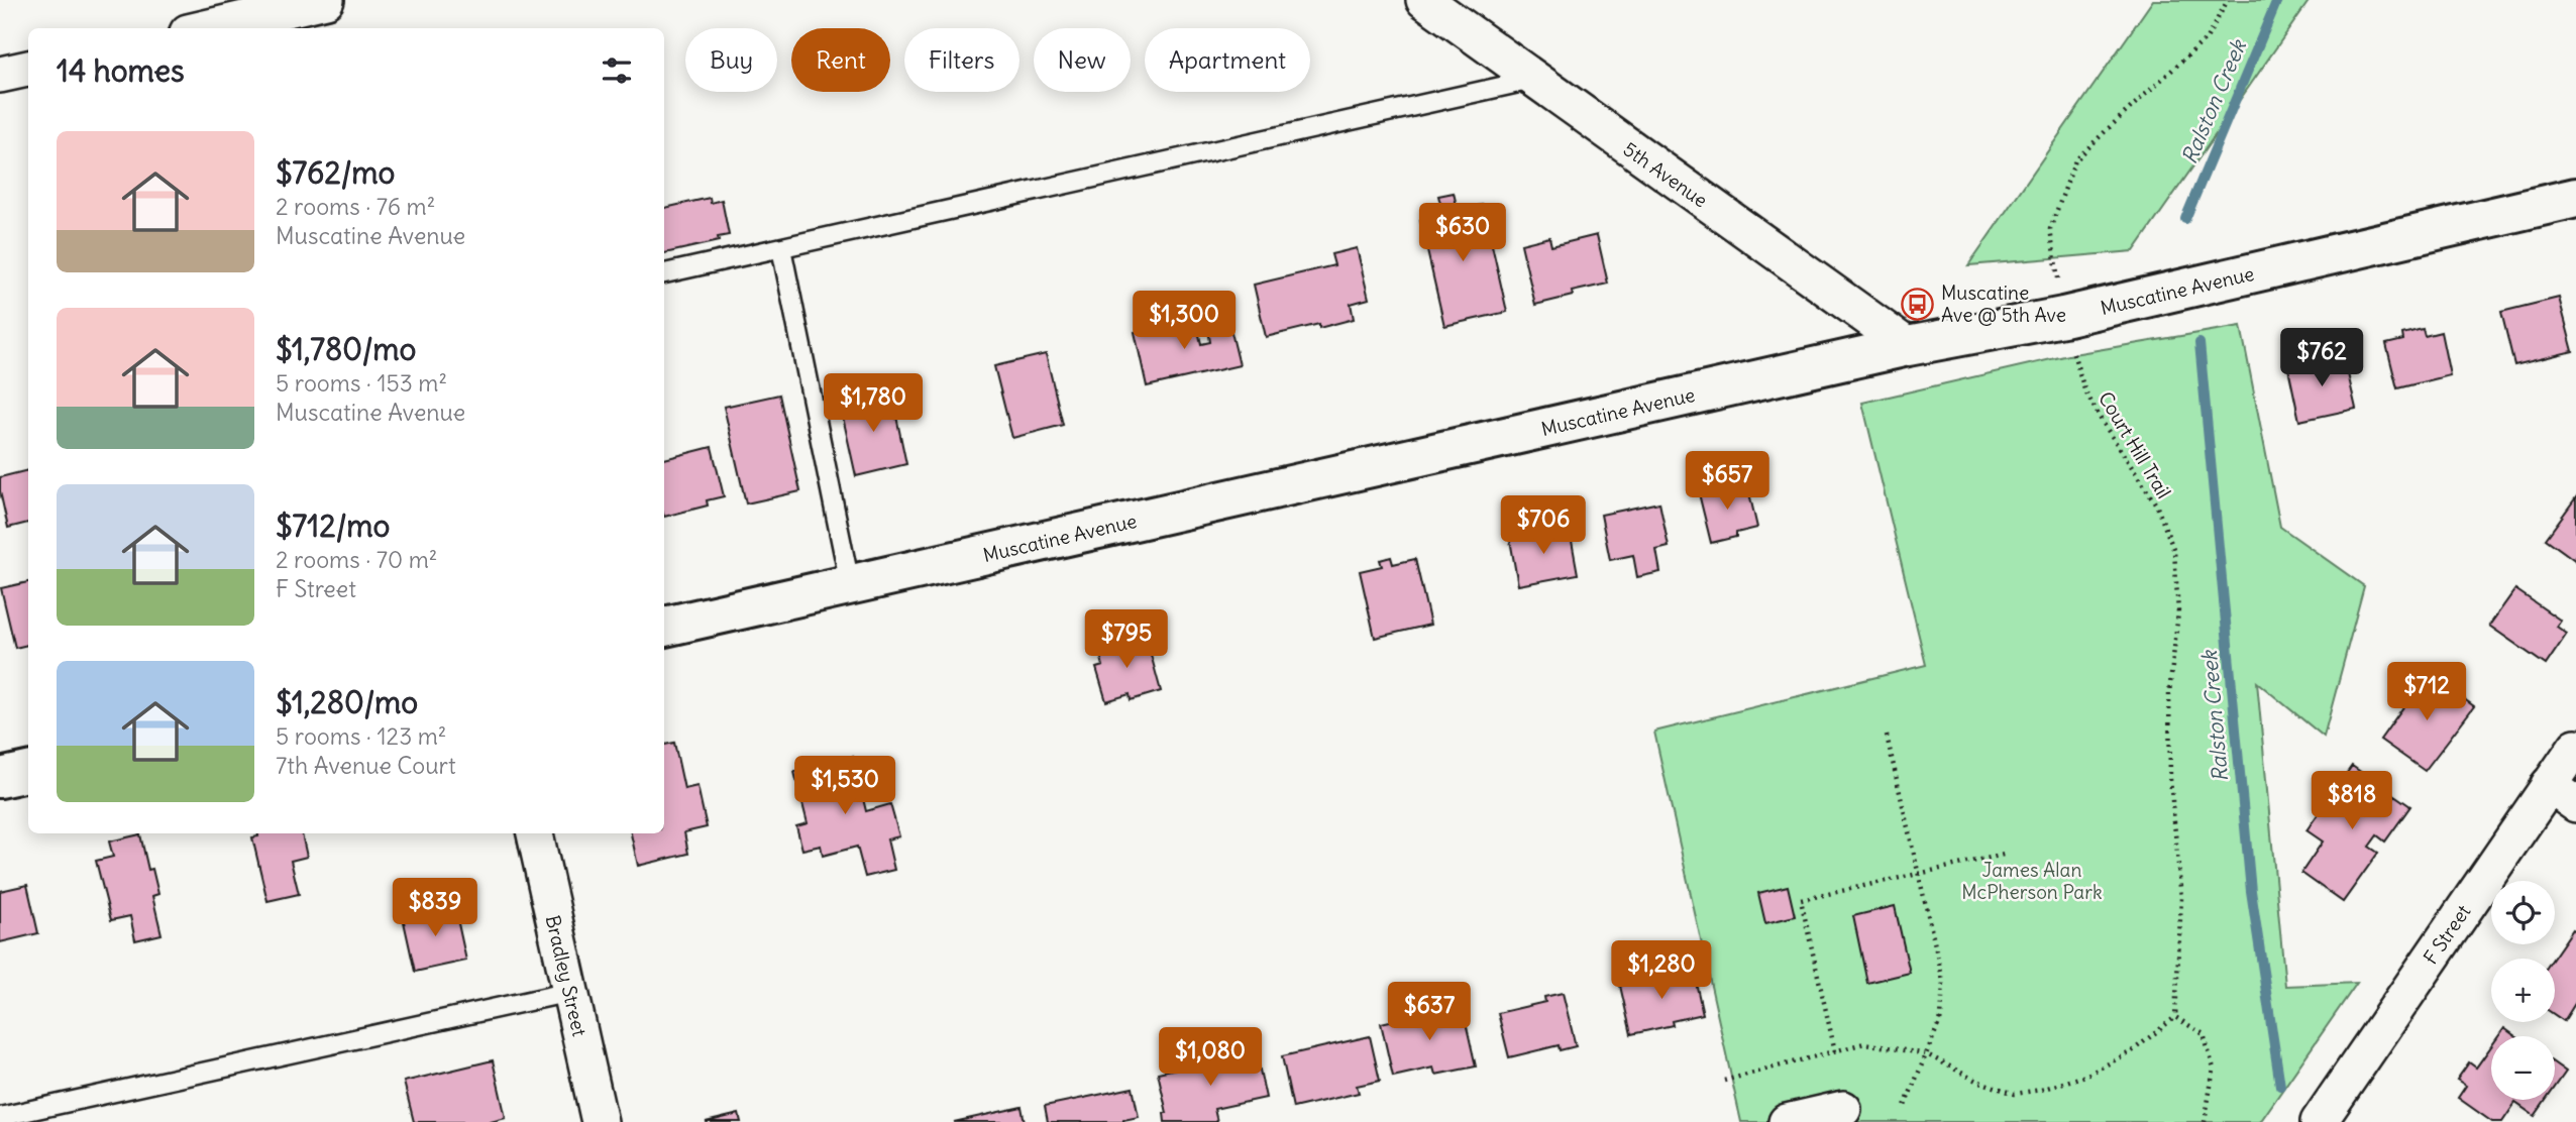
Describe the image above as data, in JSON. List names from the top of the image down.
{
  "streets": {
    "main road": ["Muscatine Avenue"],
    "street": ["5th Avenue", "F Street", "Bradley Street"],
    "path": ["Court Hill Trail"]
  },
  "crossings": [
    ["5th Avenue", "Muscatine Avenue"],
    ["Muscatine Avenue", "Court Hill Trail"]
  ],
  "water": ["Ralston Creek"],
  "parks": ["James Alan McPherson Park"],
  "places": {
    "bus stop": ["Muscatine Ave @ 5th Ave"]
  },
  "page": {
    "chip": [
      "Buy",
      "Rent",
      "Filters",
      "New",
      "Apartment"
    ],
    "heading": "14 homes",
    "list": [
      {
        "name": "$762/mo",
        "note": "2 rooms · 76 m² · Muscatine Avenue"
      },
      {
        "name": "$1,780/mo",
        "note": "5 rooms · 153 m² · Muscatine Avenue"
      },
      {
        "name": "$712/mo",
        "note": "2 rooms · 70 m² · F Street"
      },
      {
        "name": "$1,280/mo",
        "note": "5 rooms · 123 m² · 7th Avenue Court"
      }
    ],
    "price": [
      "$630",
      "$1,300",
      "$762",
      "$1,780",
      "$657",
      "$706",
      "$795",
      "$712",
      "$1,530",
      "$818",
      "$839",
      "$1,280",
      "$637",
      "$1,080"
    ],
    "map_buttons": ["+", "−"]
  }
}
